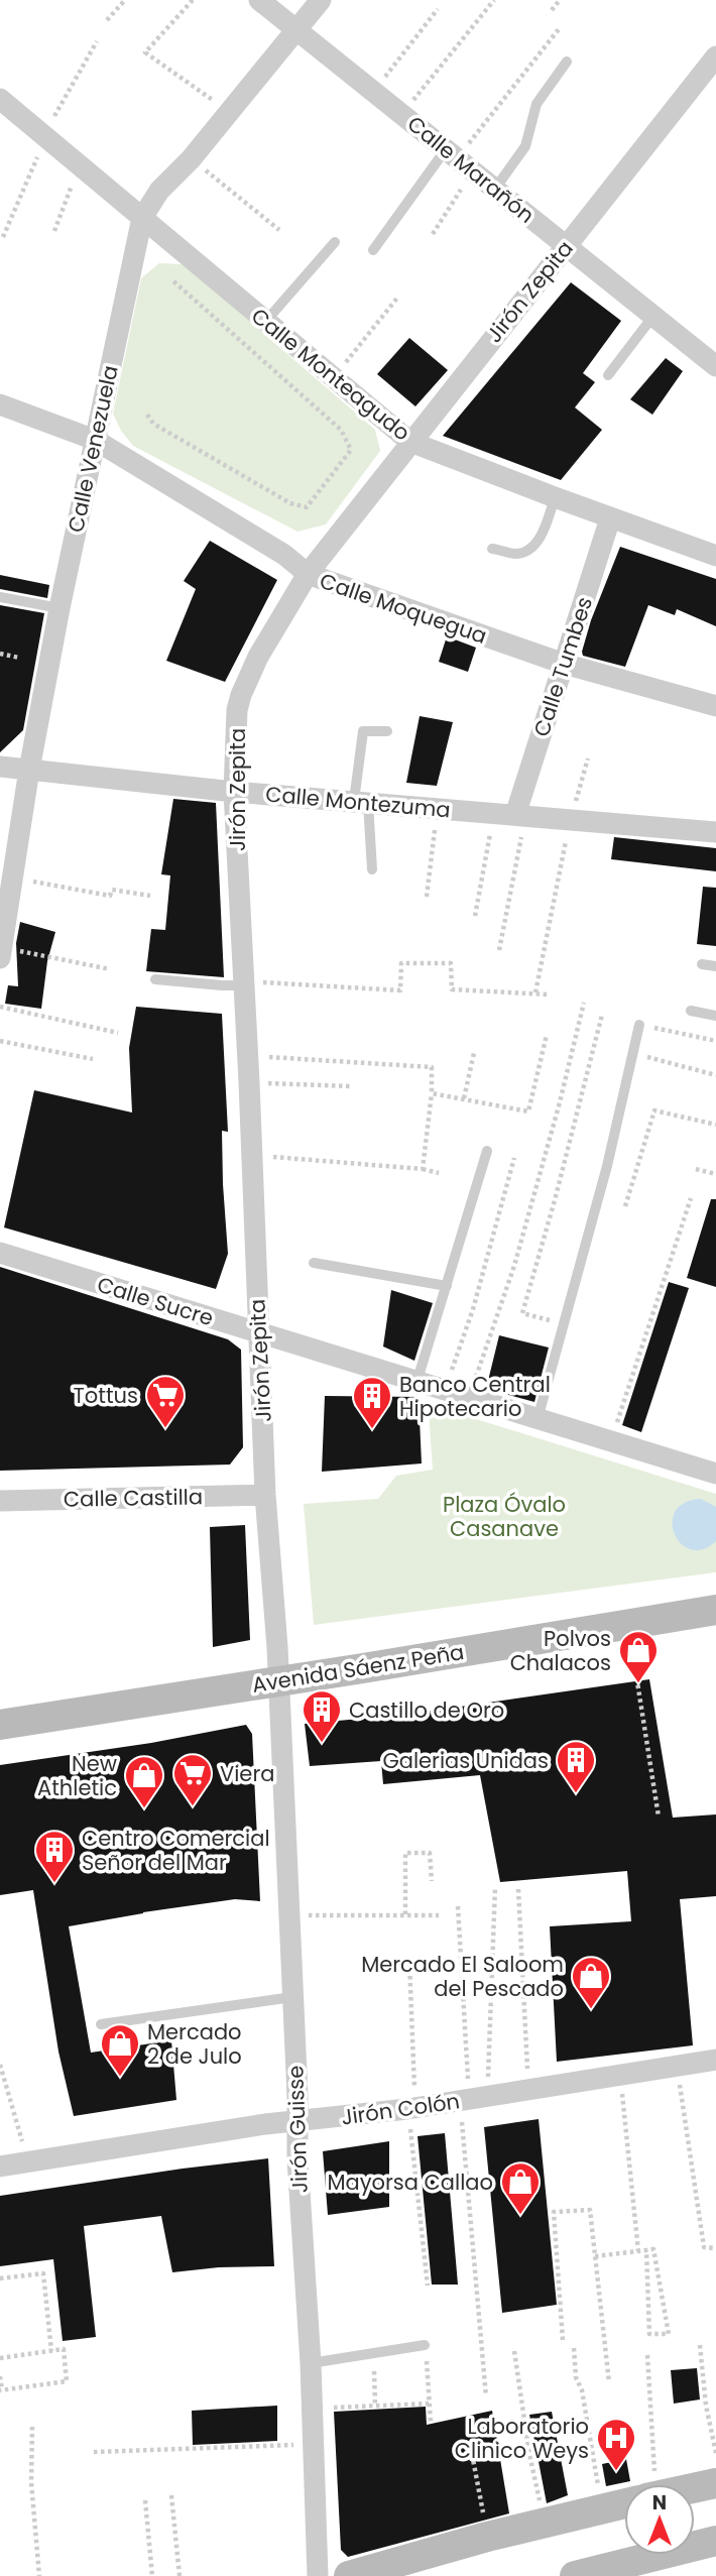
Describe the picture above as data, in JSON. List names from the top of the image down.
{
  "streets": {
    "street": [
      "Calle Marañón",
      "Jirón Zepita",
      "Calle Monteagudo",
      "Calle Venezuela",
      "Calle Moquegua",
      "Calle Tumbes",
      "Calle Montezuma",
      "Calle Sucre",
      "Calle Castilla",
      "Avenida Sáenz Peña",
      "Jirón Colón",
      "Jirón Guisse"
    ]
  },
  "crossings": [
    ["Calle Marañón", "Jirón Zepita"],
    ["Calle Marañón", "Calle Venezuela"],
    ["Jirón Zepita", "Calle Monteagudo"],
    ["Jirón Zepita", "Calle Moquegua"],
    ["Jirón Zepita", "Calle Montezuma"],
    ["Jirón Zepita", "Calle Sucre"],
    ["Jirón Zepita", "Calle Castilla"],
    ["Jirón Zepita", "Avenida Sáenz Peña"],
    ["Jirón Zepita", "Jirón Guisse"],
    ["Calle Monteagudo", "Calle Venezuela"],
    ["Calle Monteagudo", "Calle Tumbes"],
    ["Calle Venezuela", "Calle Moquegua"],
    ["Calle Venezuela", "Calle Montezuma"],
    ["Calle Moquegua", "Calle Tumbes"],
    ["Calle Tumbes", "Calle Montezuma"],
    ["Avenida Sáenz Peña", "Jirón Guisse"],
    ["Jirón Colón", "Jirón Guisse"]
  ],
  "parks": ["Plaza Óvalo Casanave"],
  "places": {
    "supermarket": ["Tottus", "Viera"],
    "building": [
      "Banco Central Hipotecario",
      "Castillo de Oro",
      "Galerias Unidas",
      "Centro Comercial Señor del Mar"
    ],
    "shop": [
      "Polvos Chalacos",
      "New Athletic",
      "Mercado El Saloom del Pescado",
      "Mercado 2 de Julo",
      "Mayorsa Callao"
    ],
    "hospital": ["Laboratorio Clinico Weys"]
  },
  "north": "top"
}
